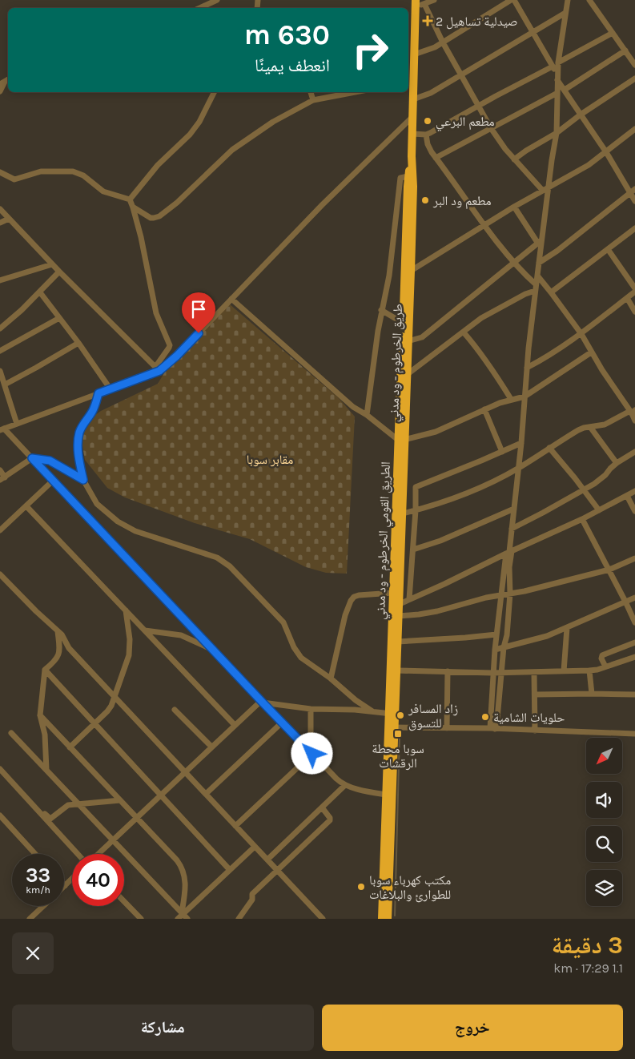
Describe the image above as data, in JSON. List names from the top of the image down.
{
  "streets": {
    "highway": ["طريق الخرطوم - ود مدني", "الطريق القومي الخرطوم - ود مدني"]
  },
  "crossings": [
    ["طريق الخرطوم - ود مدني", "الطريق القومي الخرطوم - ود مدني"]
  ],
  "parks": ["مقابر سوبا"],
  "places": {
    "health": ["صيدلية تساهيل 2"],
    "other": [
      "مطعم البرعي",
      "مطعم ود البر",
      "زاد المسافر للتسوق",
      "حلويات الشامية",
      "مكتب كهرباء سوبا للطوارئ والبلاغات"
    ],
    "transit": ["سوبا محطة الرقشات"]
  },
  "north": "bottom left",
  "page": {
    "turn": ["630 m", "انعطف يمينًا"],
    "speed": "33 km/h",
    "limit": "40",
    "heading": ["3 دقيقة", "1.1 km · 17:29"],
    "buttons": ["خروج", "مشاركة"]
  }
}
